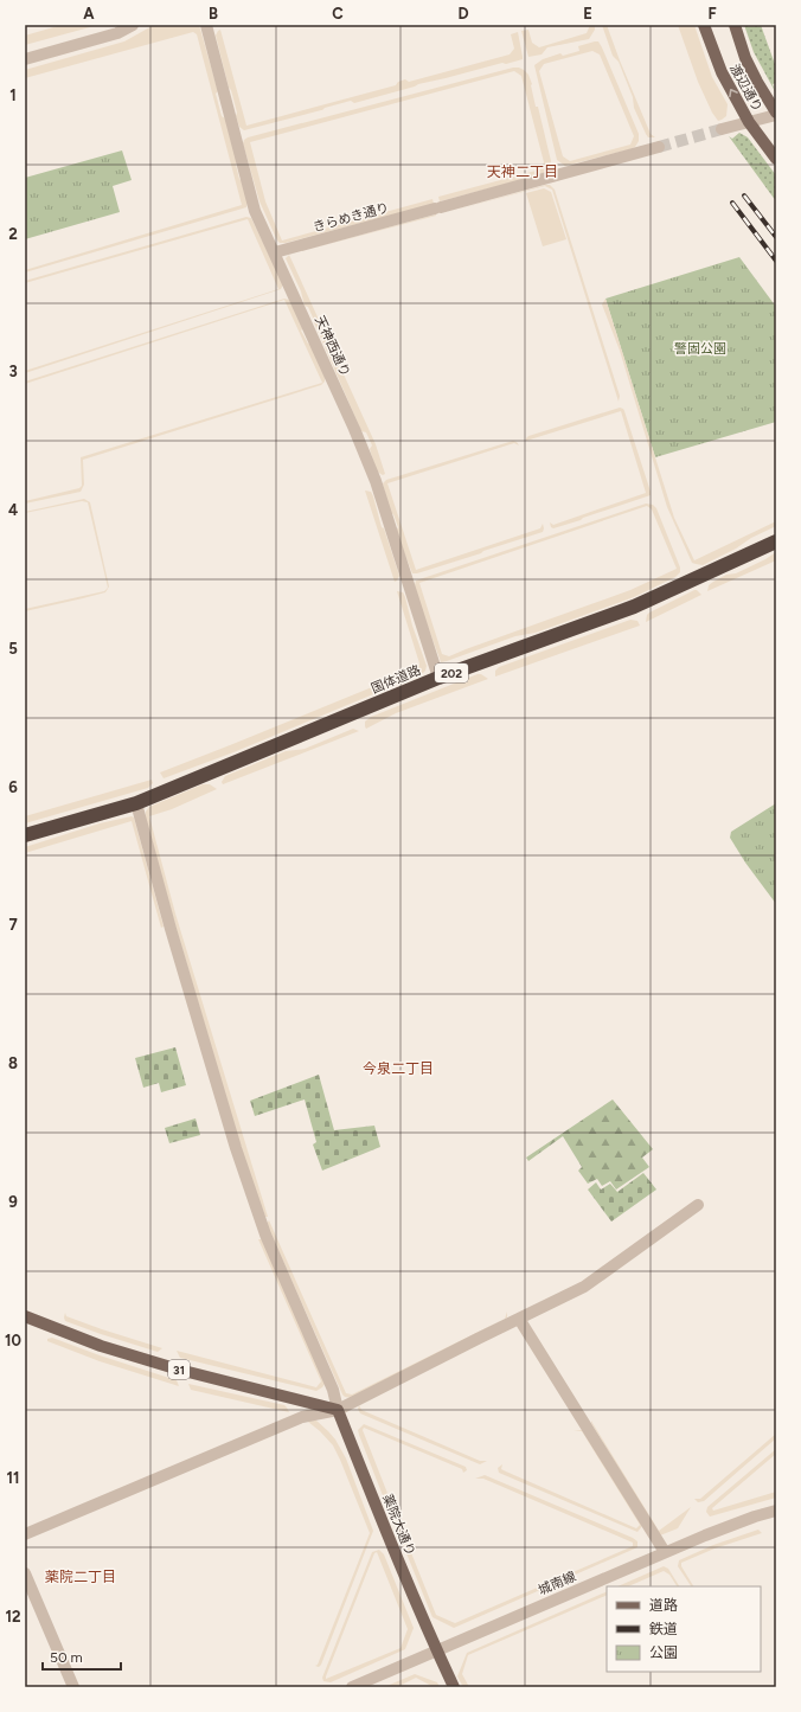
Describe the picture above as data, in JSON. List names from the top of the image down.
{
  "streets": {
    "highway": ["202", "国体道路"],
    "main road": ["渡辺通り", "31", "薬院大通り"],
    "street": ["きらめき通り", "天神西通り", "城南線"]
  },
  "crossings": [
    ["きらめき通り", "天神西通り"],
    ["天神西通り", "国体道路"],
    ["31", "薬院大通り"],
    ["薬院大通り", "城南線"]
  ],
  "districts": ["天神二丁目", "今泉二丁目", "薬院二丁目"],
  "parks": ["警固公園"],
  "legend": ["道路", "鉄道", "公園"],
  "scale_bar": "50 m",
  "grid": {
    "columns": [
      "A",
      "B",
      "C",
      "D",
      "E",
      "F"
    ],
    "rows": [
      "1",
      "2",
      "3",
      "4",
      "5",
      "6",
      "7",
      "8",
      "9",
      "10",
      "11",
      "12"
    ]
  }
}
